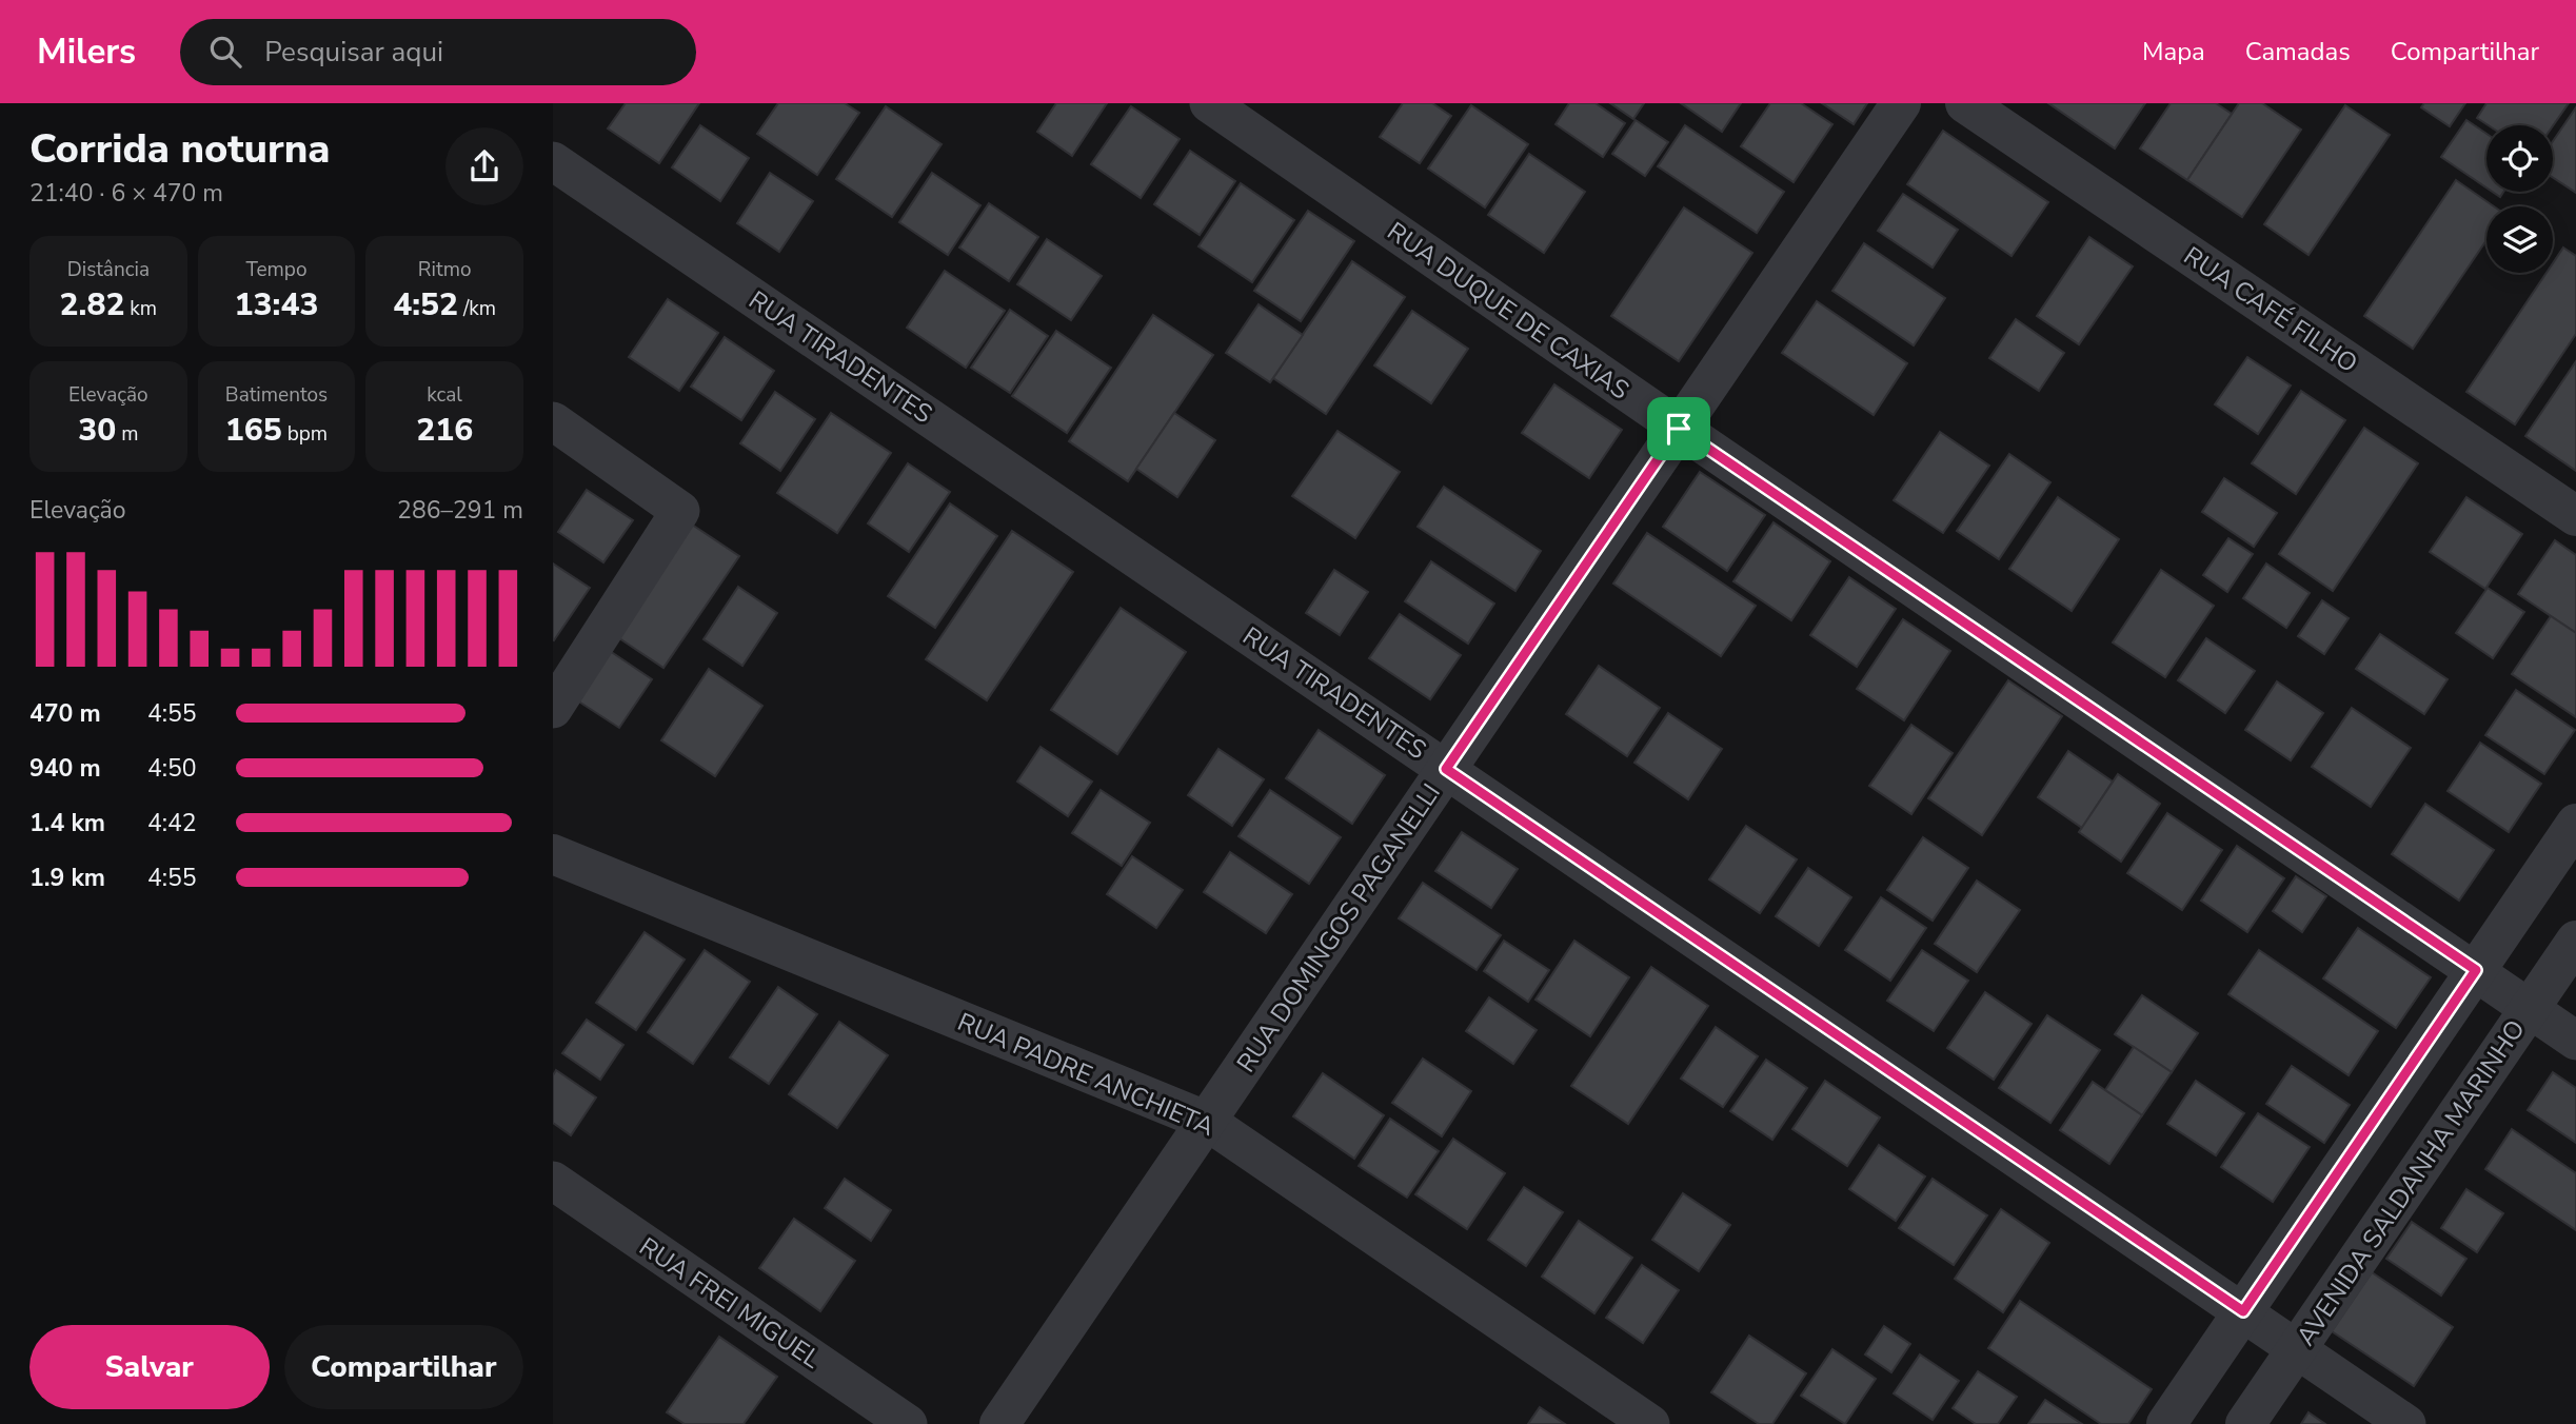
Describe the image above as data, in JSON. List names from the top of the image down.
{
  "streets": {
    "street": [
      "RUA CAFÉ FILHO",
      "RUA DUQUE DE CAXIAS",
      "RUA TIRADENTES",
      "RUA DOMINGOS PAGANELLI",
      "RUA PADRE ANCHIETA",
      "AVENIDA SALDANHA MARINHO",
      "RUA FREI MIGUEL"
    ]
  },
  "crossings": [
    ["RUA DUQUE DE CAXIAS", "RUA DOMINGOS PAGANELLI"],
    ["RUA DUQUE DE CAXIAS", "AVENIDA SALDANHA MARINHO"],
    ["RUA TIRADENTES", "RUA DOMINGOS PAGANELLI"],
    ["RUA TIRADENTES", "AVENIDA SALDANHA MARINHO"],
    ["RUA DOMINGOS PAGANELLI", "RUA PADRE ANCHIETA"]
  ],
  "page": {
    "header": "Milers",
    "search": "Pesquisar aqui",
    "nav": ["Mapa", "Camadas", "Compartilhar"],
    "heading": ["Corrida noturna", "21:40 · 6 × 470 m"],
    "stats": [
      ["Distância", "2.82 km"],
      ["Tempo", "13:43"],
      ["Ritmo", "4:52 /km"],
      ["Elevação", "30 m"],
      ["Batimentos", "165 bpm"],
      ["kcal", "216"]
    ],
    "chart": ["Elevação", "286–291 m"],
    "list": [
      {
        "name": "470 m",
        "note": "4:55"
      },
      {
        "name": "940 m",
        "note": "4:50"
      },
      {
        "name": "1.4 km",
        "note": "4:42"
      },
      {
        "name": "1.9 km",
        "note": "4:55"
      }
    ],
    "buttons": ["Salvar", "Compartilhar"]
  }
}
